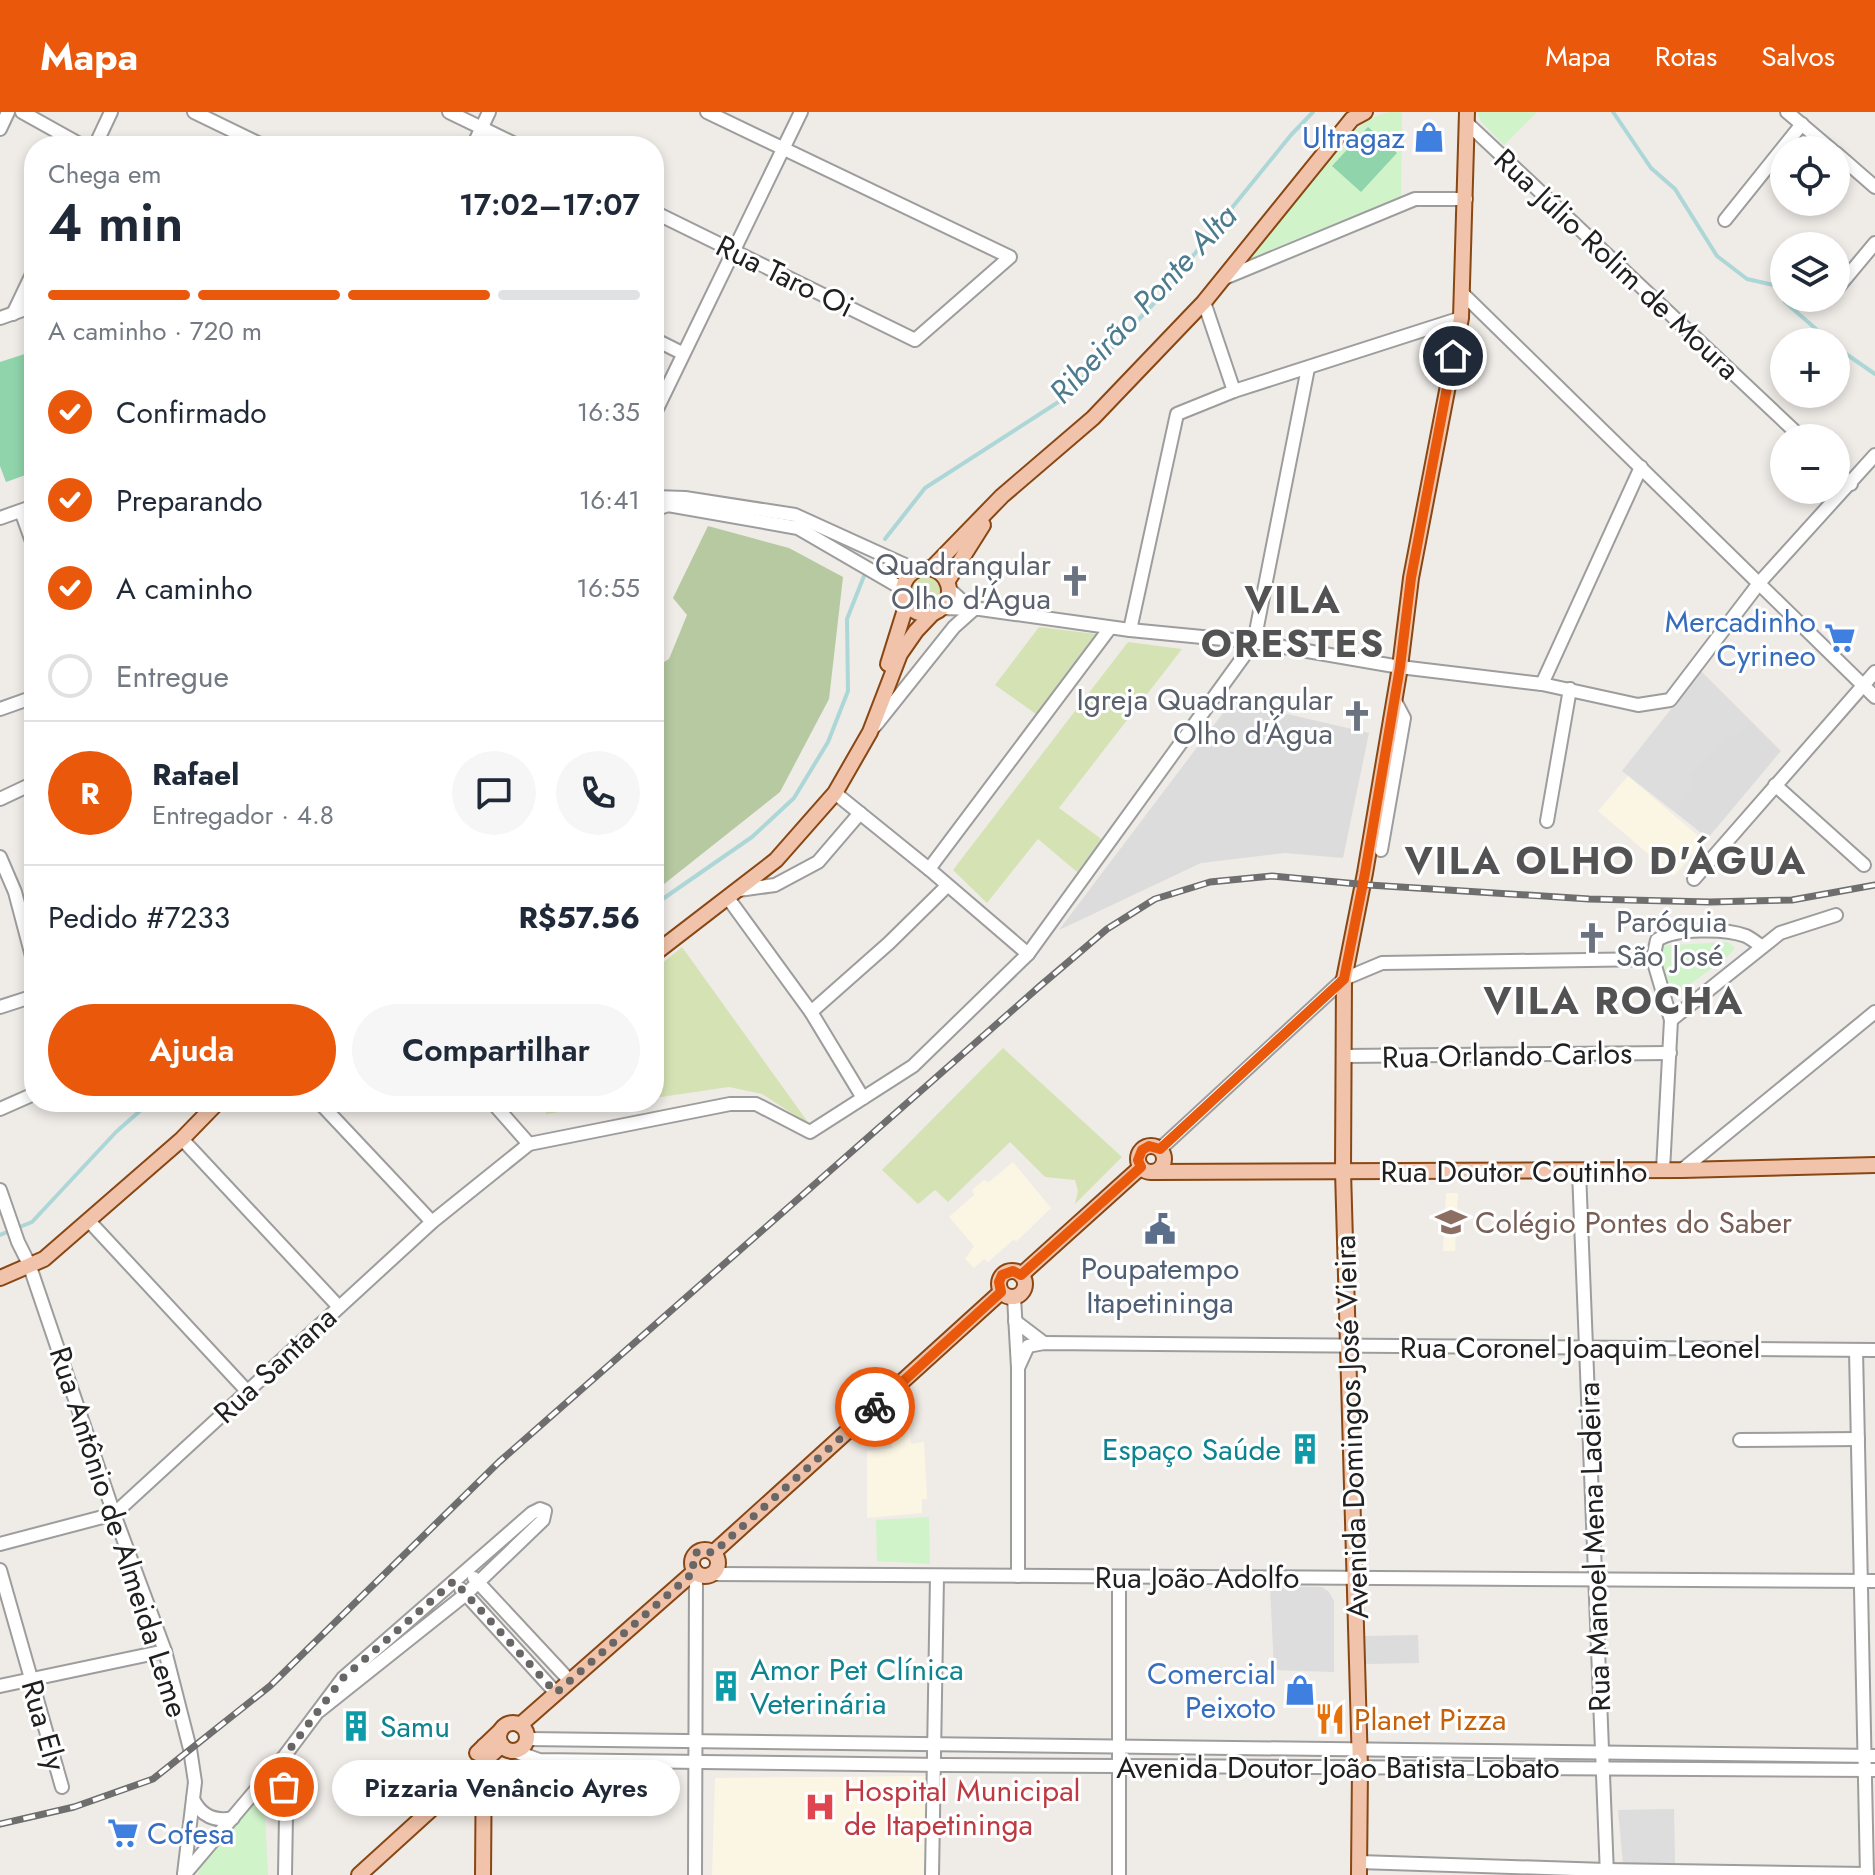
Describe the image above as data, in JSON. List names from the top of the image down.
{
  "streets": {
    "main road": ["Rua Doutor Coutinho", "Avenida Domingos José Vieira"],
    "street": [
      "Rua Júlio Rolim de Moura",
      "Rua Taro Oi",
      "Rua Orlando Carlos",
      "Rua Coronel Joaquim Leonel",
      "Rua Santana",
      "Rua Antônio de Almeida Leme",
      "Rua Manoel Mena Ladeira",
      "Rua João Adolfo",
      "Rua Ely",
      "Avenida Doutor João Batista Lobato"
    ]
  },
  "crossings": [
    ["Rua Júlio Rolim de Moura", "Avenida Domingos José Vieira"],
    ["Rua Orlando Carlos", "Avenida Domingos José Vieira"],
    ["Rua Doutor Coutinho", "Avenida Domingos José Vieira"],
    ["Rua Doutor Coutinho", "Rua Manoel Mena Ladeira"],
    ["Rua Coronel Joaquim Leonel", "Avenida Domingos José Vieira"],
    ["Rua Coronel Joaquim Leonel", "Rua Manoel Mena Ladeira"],
    ["Rua Santana", "Rua Antônio de Almeida Leme"],
    ["Avenida Domingos José Vieira", "Rua João Adolfo"],
    ["Avenida Domingos José Vieira", "Avenida Doutor João Batista Lobato"],
    ["Rua Manoel Mena Ladeira", "Rua João Adolfo"],
    ["Rua Manoel Mena Ladeira", "Avenida Doutor João Batista Lobato"]
  ],
  "districts": ["VILA ORESTES", "VILA OLHO D'ÁGUA", "VILA ROCHA"],
  "water": ["Ribeirão Ponte Alta"],
  "places": {
    "shop": ["Ultragaz", "Comercial Peixoto"],
    "church": ["Quadrangular Olho d'Água", "Igreja Quadrangular Olho d'Água", "Paróquia São José"],
    "supermarket": ["Mercadinho Cyrineo", "Cofesa"],
    "school or university": ["Colégio Pontes do Saber"],
    "public building": ["Poupatempo Itapetininga"],
    "building": ["Espaço Saúde", "Amor Pet Clínica Veterinária", "Samu"],
    "restaurant": ["Planet Pizza"],
    "other": ["Pizzaria Venâncio Ayres"],
    "hospital": ["Hospital Municipal de Itapetininga"]
  },
  "page": {
    "header": "Mapa",
    "nav": ["Mapa", "Rotas", "Salvos"],
    "map_buttons": ["+", "−"],
    "heading": ["4 min", "Chega em", "17:02–17:07"],
    "panel": [
      "Rafael",
      "Entregador · 4.8",
      "Pedido #7233",
      "R$57.56"
    ],
    "bar": "A caminho · 720 m",
    "list": [
      ["Confirmado", "16:35"],
      ["Preparando", "16:41"],
      ["A caminho", "16:55"],
      "Entregue"
    ],
    "round": "R",
    "buttons": ["Ajuda", "Compartilhar"],
    "bubble": "Pizzaria Venâncio Ayres"
  }
}
